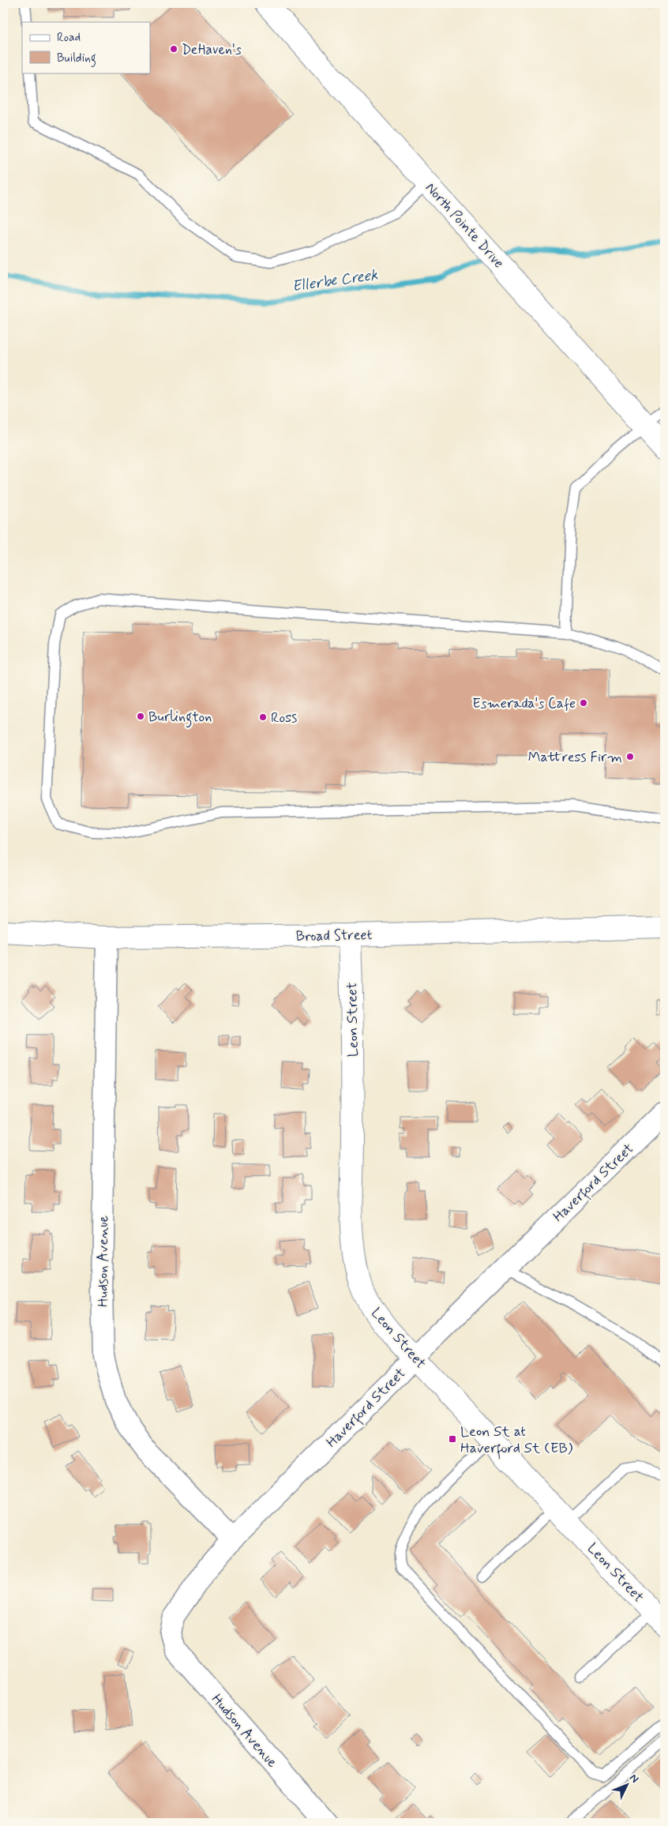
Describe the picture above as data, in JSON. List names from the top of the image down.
{
  "streets": {
    "main road": ["North Pointe Drive", "Broad Street", "Leon Street"],
    "street": ["Haverford Street", "Hudson Avenue"]
  },
  "crossings": [
    ["Broad Street", "Leon Street"],
    ["Broad Street", "Hudson Avenue"],
    ["Leon Street", "Haverford Street"],
    ["Haverford Street", "Hudson Avenue"]
  ],
  "water": ["Ellerbe Creek"],
  "places": {
    "other": [
      "DeHaven's",
      "Esmerada's Cafe",
      "Burlington",
      "Ross",
      "Mattress Firm"
    ],
    "transit": ["Leon St at Haverford St (EB)"]
  },
  "legend": ["Road", "Building"],
  "north": "top right"
}
